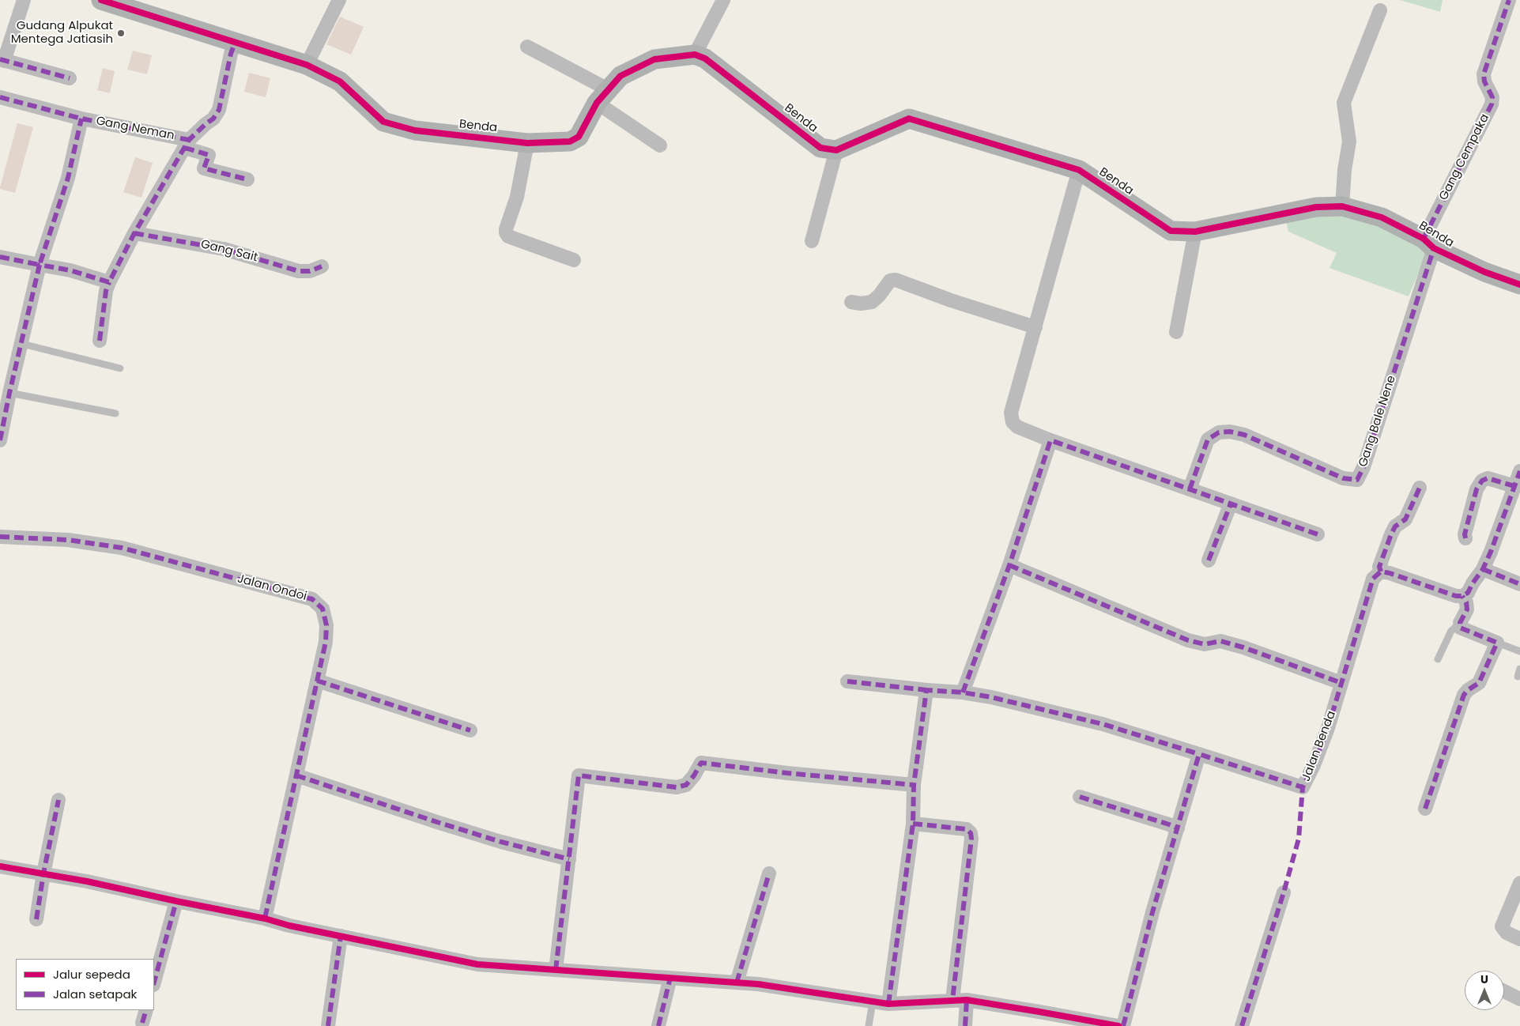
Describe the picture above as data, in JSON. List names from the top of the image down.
{
  "streets": {
    "street": [
      "Benda",
      "Gang Neman",
      "Gang Cempaka",
      "Gang Sait",
      "Gang Bale Nene",
      "Jalan Ondoi",
      "Jalan Benda"
    ]
  },
  "crossings": [
    ["Benda", "Gang Cempaka"],
    ["Benda", "Gang Bale Nene"],
    ["Gang Cempaka", "Gang Bale Nene"]
  ],
  "places": ["Gudang Alpukat Mentega Jatiasih"],
  "legend": ["Jalur sepeda", "Jalan setapak"],
  "north": "top"
}
